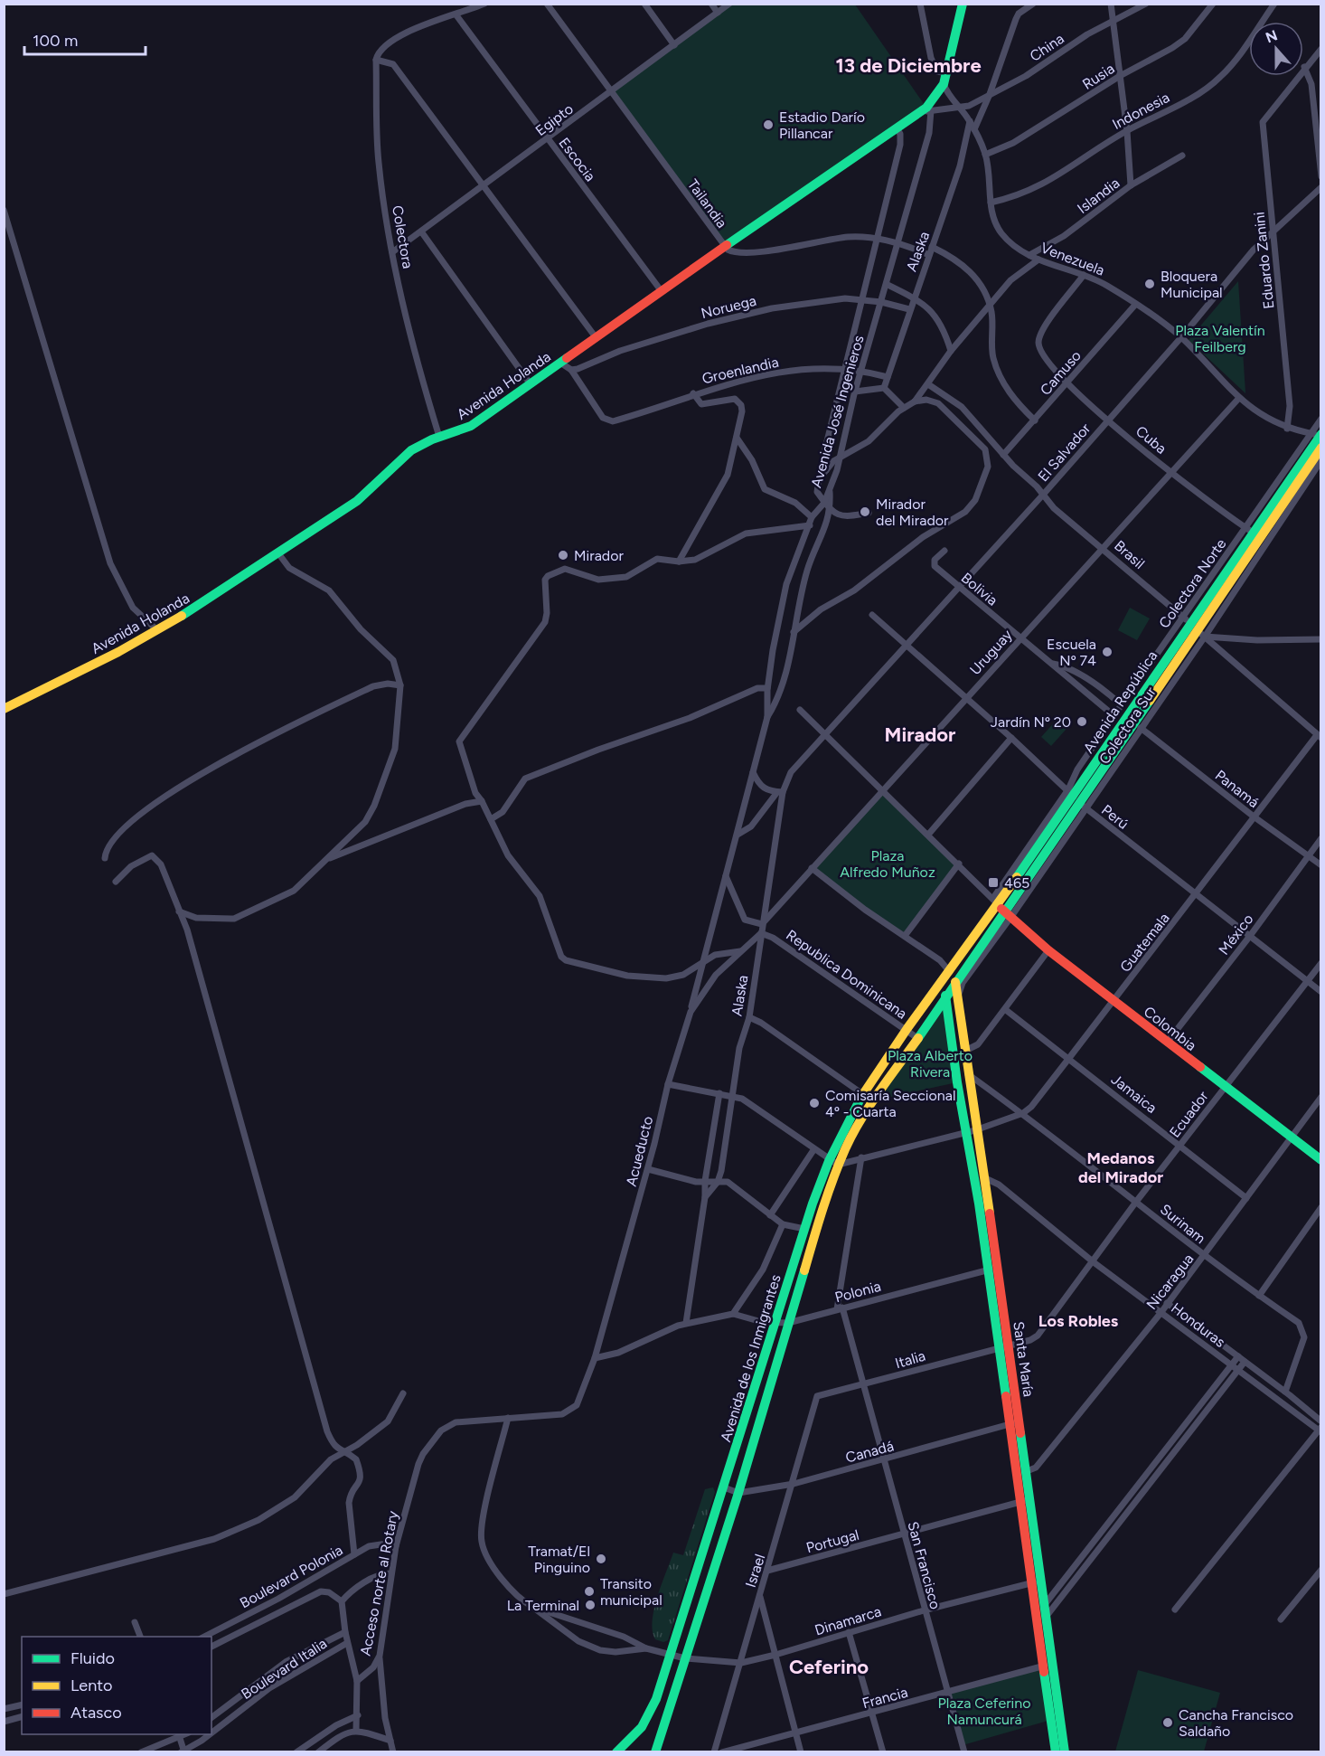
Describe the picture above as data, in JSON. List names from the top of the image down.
{
  "streets": {
    "street": [
      "China",
      "Rusia",
      "Indonesia",
      "Egipto",
      "Escocia",
      "Islandia",
      "Tailandia",
      "Colectora",
      "Alaska",
      "Venezuela",
      "Eduardo Zanini",
      "Noruega",
      "Groenlandia",
      "Camuso",
      "Avenida Holanda",
      "Avenida José Ingenieros",
      "Cuba",
      "El Salvador",
      "Brasil",
      "Colectora Norte",
      "Bolivia",
      "Uruguay",
      "Avenida República",
      "Colectora Sur",
      "Panamá",
      "Perú",
      "México",
      "Guatemala",
      "Republica Dominicana",
      "Colombia",
      "Jamaica",
      "Ecuador",
      "Acueducto",
      "Surinam",
      "Nicaragua",
      "Polonia",
      "Honduras",
      "Avenida de los Inmigrantes",
      "Italia",
      "Santa María",
      "Canadá",
      "Portugal",
      "San Francisco",
      "Israel",
      "Boulevard Polonia",
      "Acceso norte al Rotary",
      "Dinamarca",
      "Boulevard Italia",
      "Francia"
    ]
  },
  "crossings": [
    ["China", "Venezuela"],
    ["Rusia", "Venezuela"],
    ["Indonesia", "Venezuela"],
    ["Egipto", "Escocia"],
    ["Egipto", "Tailandia"],
    ["Egipto", "Colectora"],
    ["Escocia", "Avenida Holanda"],
    ["Islandia", "Venezuela"],
    ["Tailandia", "Alaska"],
    ["Tailandia", "Avenida Holanda"],
    ["Tailandia", "Avenida José Ingenieros"],
    ["Colectora", "Avenida Holanda"],
    ["Alaska", "Venezuela"],
    ["Alaska", "Noruega"],
    ["Alaska", "Groenlandia"],
    ["Alaska", "El Salvador"],
    ["Alaska", "Uruguay"],
    ["Alaska", "Republica Dominicana"],
    ["Alaska", "Acueducto"],
    ["Venezuela", "Eduardo Zanini"],
    ["Venezuela", "Camuso"],
    ["Venezuela", "Avenida Holanda"],
    ["Venezuela", "Cuba"],
    ["Venezuela", "El Salvador"],
    ["Venezuela", "Uruguay"],
    ["Venezuela", "Avenida República"],
    ["Eduardo Zanini", "El Salvador"],
    ["Noruega", "Groenlandia"],
    ["Noruega", "Avenida José Ingenieros"],
    ["Groenlandia", "Avenida José Ingenieros"],
    ["Camuso", "Cuba"],
    ["Camuso", "Brasil"],
    ["Avenida José Ingenieros", "Acueducto"],
    ["Cuba", "El Salvador"],
    ["Cuba", "Uruguay"],
    ["Cuba", "Avenida República"],
    ["El Salvador", "Brasil"],
    ["El Salvador", "Bolivia"],
    ["El Salvador", "Perú"],
    ["Brasil", "Colectora Norte"],
    ["Brasil", "Uruguay"],
    ["Brasil", "Avenida República"],
    ["Brasil", "Colectora Sur"],
    ["Brasil", "Guatemala"],
    ["Colectora Norte", "Bolivia"],
    ["Colectora Norte", "Avenida República"],
    ["Colectora Norte", "Perú"],
    ["Bolivia", "Uruguay"],
    ["Uruguay", "Perú"],
    ["Avenida República", "Colectora Sur"],
    ["Avenida República", "Perú"],
    ["Avenida República", "Colombia"],
    ["Avenida República", "Avenida de los Inmigrantes"],
    ["Avenida República", "Santa María"],
    ["Colectora Sur", "Panamá"],
    ["Colectora Sur", "Perú"],
    ["Panamá", "México"],
    ["Panamá", "Guatemala"],
    ["Perú", "México"],
    ["Perú", "Guatemala"],
    ["Perú", "Ecuador"],
    ["México", "Colombia"],
    ["Guatemala", "Colombia"],
    ["Guatemala", "Jamaica"],
    ["Guatemala", "Surinam"],
    ["Guatemala", "Avenida de los Inmigrantes"],
    ["Guatemala", "Santa María"],
    ["Republica Dominicana", "Acueducto"],
    ["Republica Dominicana", "Avenida de los Inmigrantes"],
    ["Colombia", "Ecuador"],
    ["Colombia", "Nicaragua"],
    ["Jamaica", "Ecuador"],
    ["Jamaica", "Nicaragua"],
    ["Ecuador", "Surinam"],
    ["Ecuador", "Honduras"],
    ["Ecuador", "Italia"],
    ["Ecuador", "Santa María"],
    ["Acueducto", "Acceso norte al Rotary"],
    ["Surinam", "Nicaragua"],
    ["Surinam", "Honduras"],
    ["Surinam", "Santa María"],
    ["Nicaragua", "Honduras"],
    ["Nicaragua", "Santa María"],
    ["Polonia", "Avenida de los Inmigrantes"],
    ["Polonia", "Santa María"],
    ["Polonia", "San Francisco"],
    ["Honduras", "Santa María"],
    ["Avenida de los Inmigrantes", "Santa María"],
    ["Avenida de los Inmigrantes", "Canadá"],
    ["Avenida de los Inmigrantes", "Dinamarca"],
    ["Italia", "Santa María"],
    ["Italia", "San Francisco"],
    ["Italia", "Israel"],
    ["Santa María", "Canadá"],
    ["Santa María", "Portugal"],
    ["Santa María", "Dinamarca"],
    ["Santa María", "Francia"],
    ["Canadá", "San Francisco"],
    ["Canadá", "Israel"],
    ["Portugal", "San Francisco"],
    ["Portugal", "Israel"],
    ["San Francisco", "Dinamarca"],
    ["San Francisco", "Francia"],
    ["Israel", "Dinamarca"],
    ["Boulevard Polonia", "Acceso norte al Rotary"]
  ],
  "districts": [
    "13 de Diciembre",
    "Mirador",
    "Medanos del Mirador",
    "Los Robles",
    "Ceferino"
  ],
  "parks": [
    "Plaza Valentín Feilberg",
    "Plaza Alfredo Muñoz",
    "Plaza Alberto Rivera",
    "Plaza Ceferino Namuncurá"
  ],
  "places": {
    "other": [
      "Estadio Darío Pillancar",
      "Bloquera Municipal",
      "Mirador del Mirador",
      "Mirador",
      "Escuela Nº 74",
      "Jardín Nº 20",
      "Comisaría Seccional 4º - Cuarta",
      "Tramat/El Pinguino",
      "Transito municipal",
      "La Terminal",
      "Cancha Francisco Saldaño"
    ],
    "transit": ["465"]
  },
  "legend": ["Fluido", "Lento", "Atasco"],
  "scale_bar": "100 m",
  "north": "top"
}
